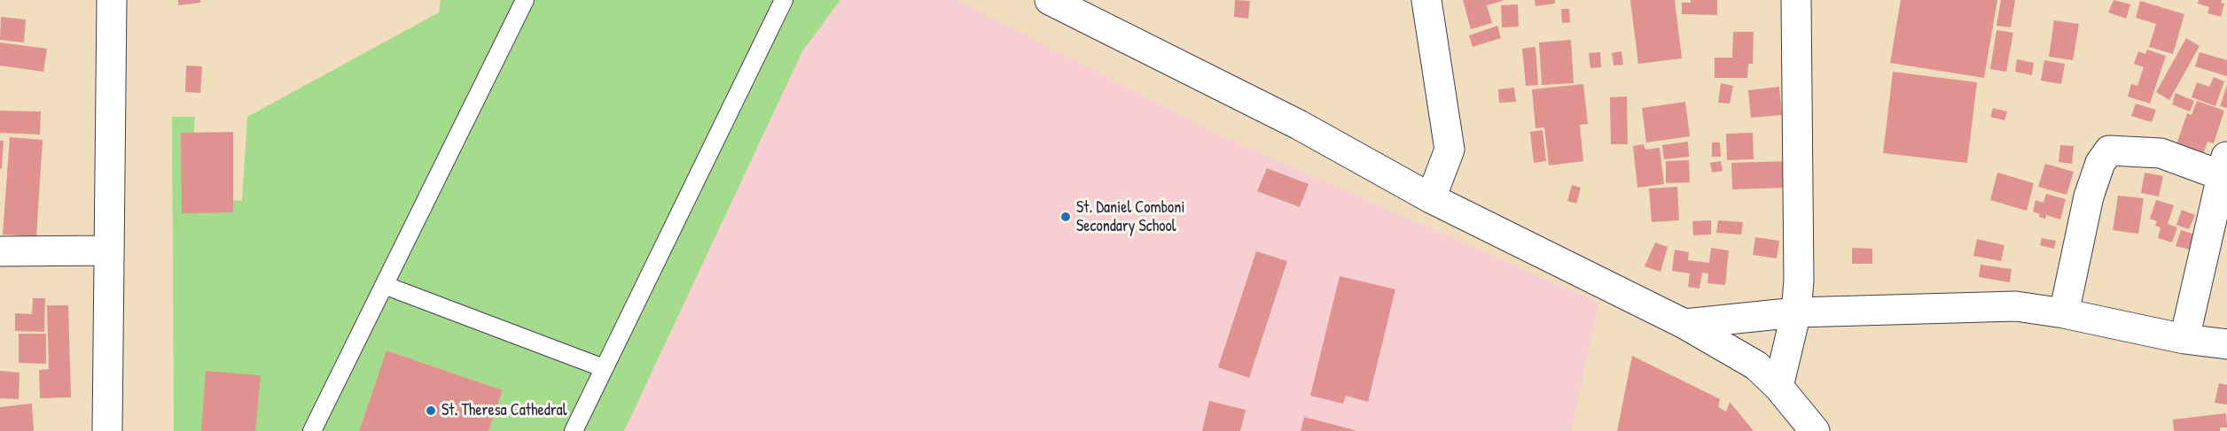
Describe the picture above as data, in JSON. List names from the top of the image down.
{
  "places": ["St. Daniel Comboni Secondary School", "St. Theresa Cathedral"]
}
